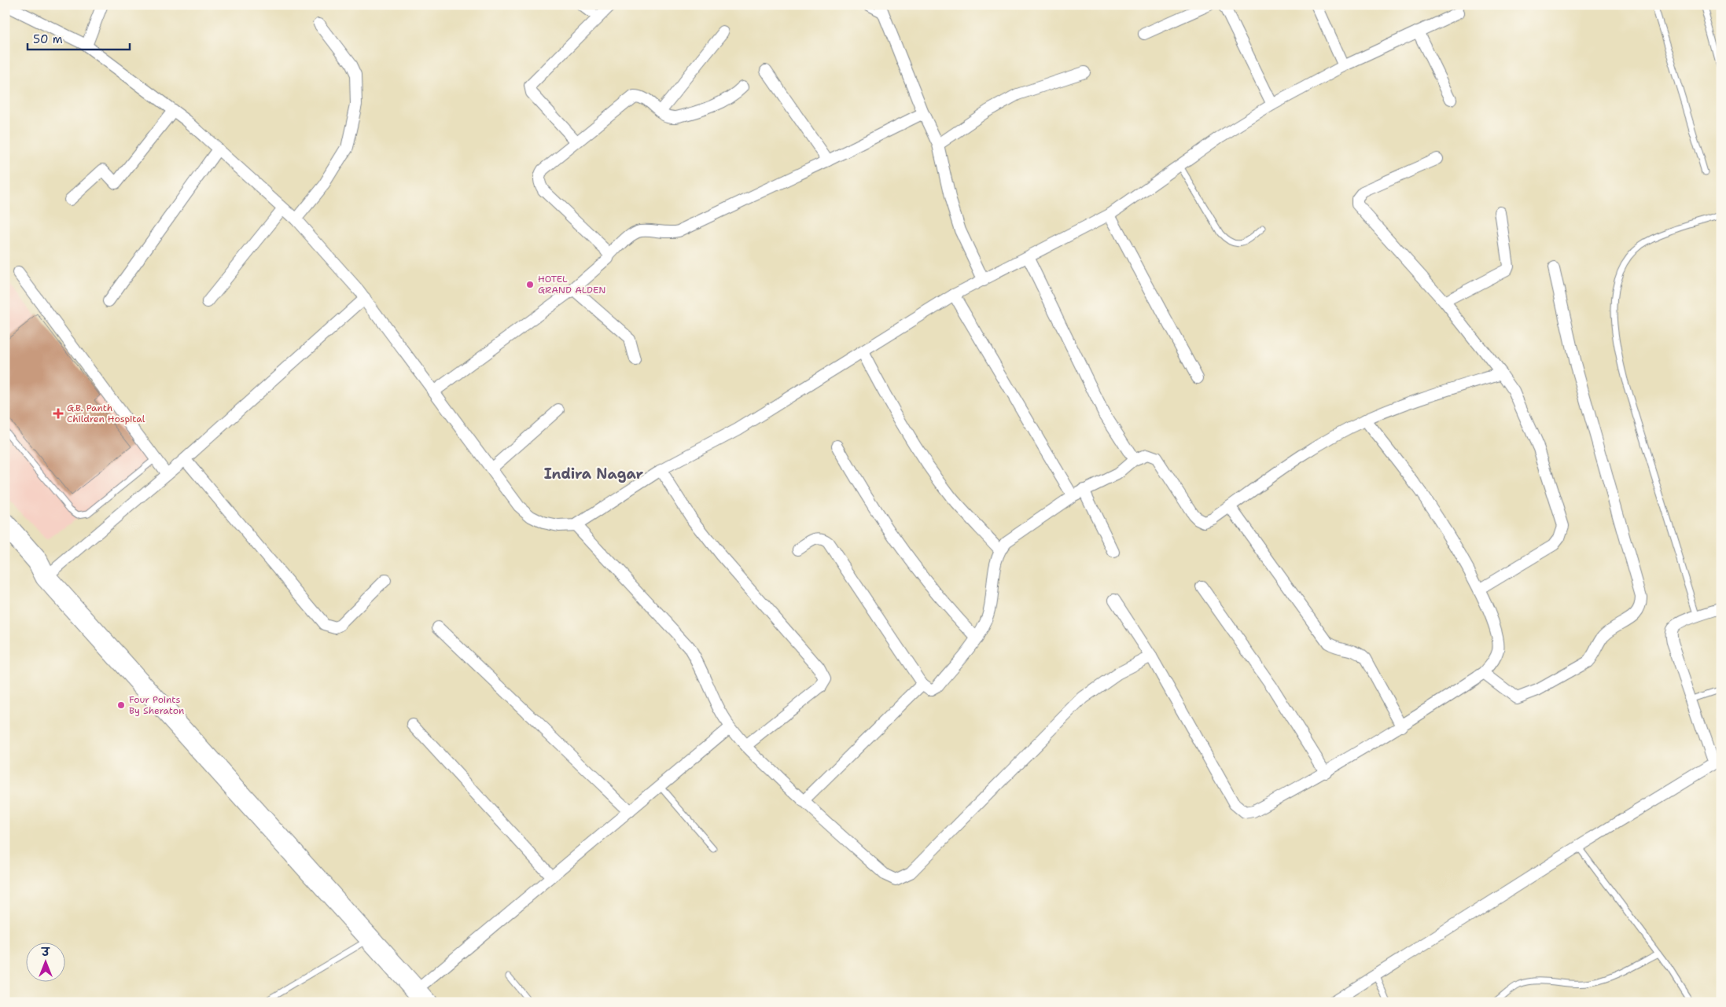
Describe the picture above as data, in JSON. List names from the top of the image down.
{
  "districts": ["Indira Nagar"],
  "places": {
    "other": ["HOTEL GRAND ALDEN", "Four Points By Sheraton"],
    "health": ["G.B. Panth Children Hospital"]
  },
  "scale_bar": "50 m",
  "north": "top"
}
